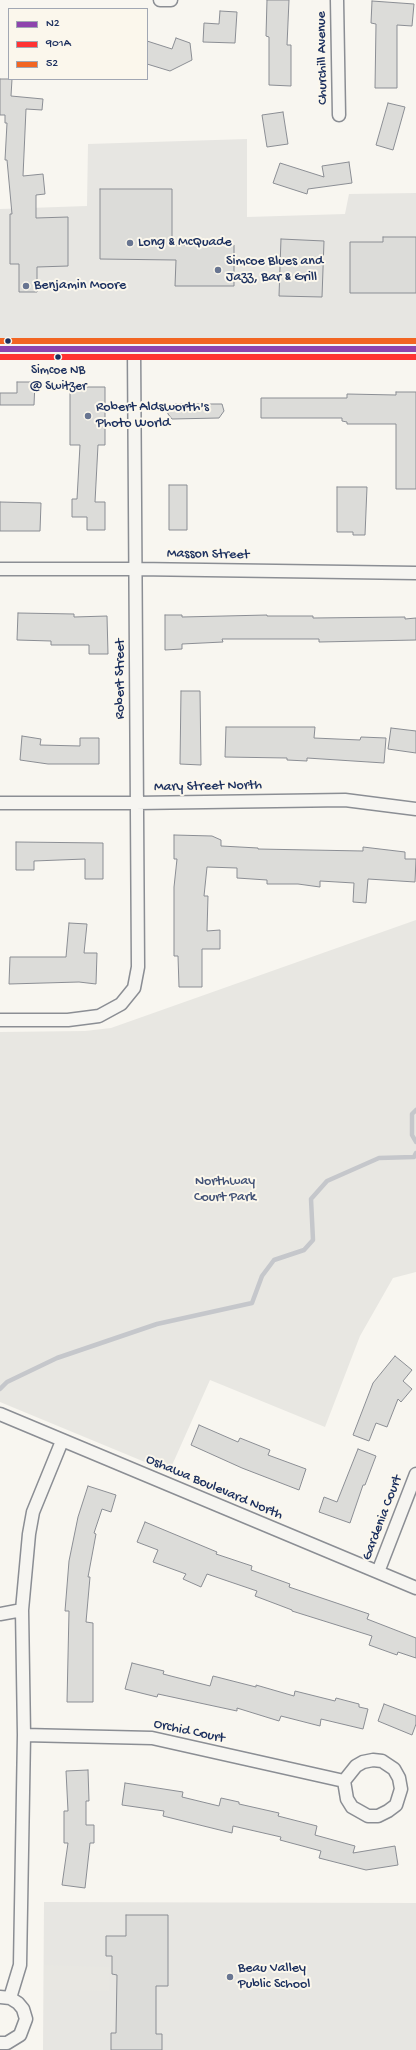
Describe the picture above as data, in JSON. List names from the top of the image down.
{
  "streets": {
    "street": [
      "Churchill Avenue",
      "Masson Street",
      "Robert Street",
      "Mary Street North",
      "Oshawa Boulevard North",
      "Gardenia Court",
      "Orchid Court"
    ]
  },
  "crossings": [
    ["Masson Street", "Robert Street"],
    ["Robert Street", "Mary Street North"],
    ["Oshawa Boulevard North", "Gardenia Court"]
  ],
  "parks": ["Northway Court Park"],
  "places": [
    "Long & McQuade",
    "Simcoe Blues and Jazz, Bar & Grill",
    "Benjamin Moore",
    "Simcoe NB @ Switzer",
    "Robert Aldsworth's Photo World",
    "Beau Valley Public School"
  ],
  "lines": ["transit line 52", "transit line N2", "transit line 901A"],
  "legend": ["N2", "901A", "52"]
}
